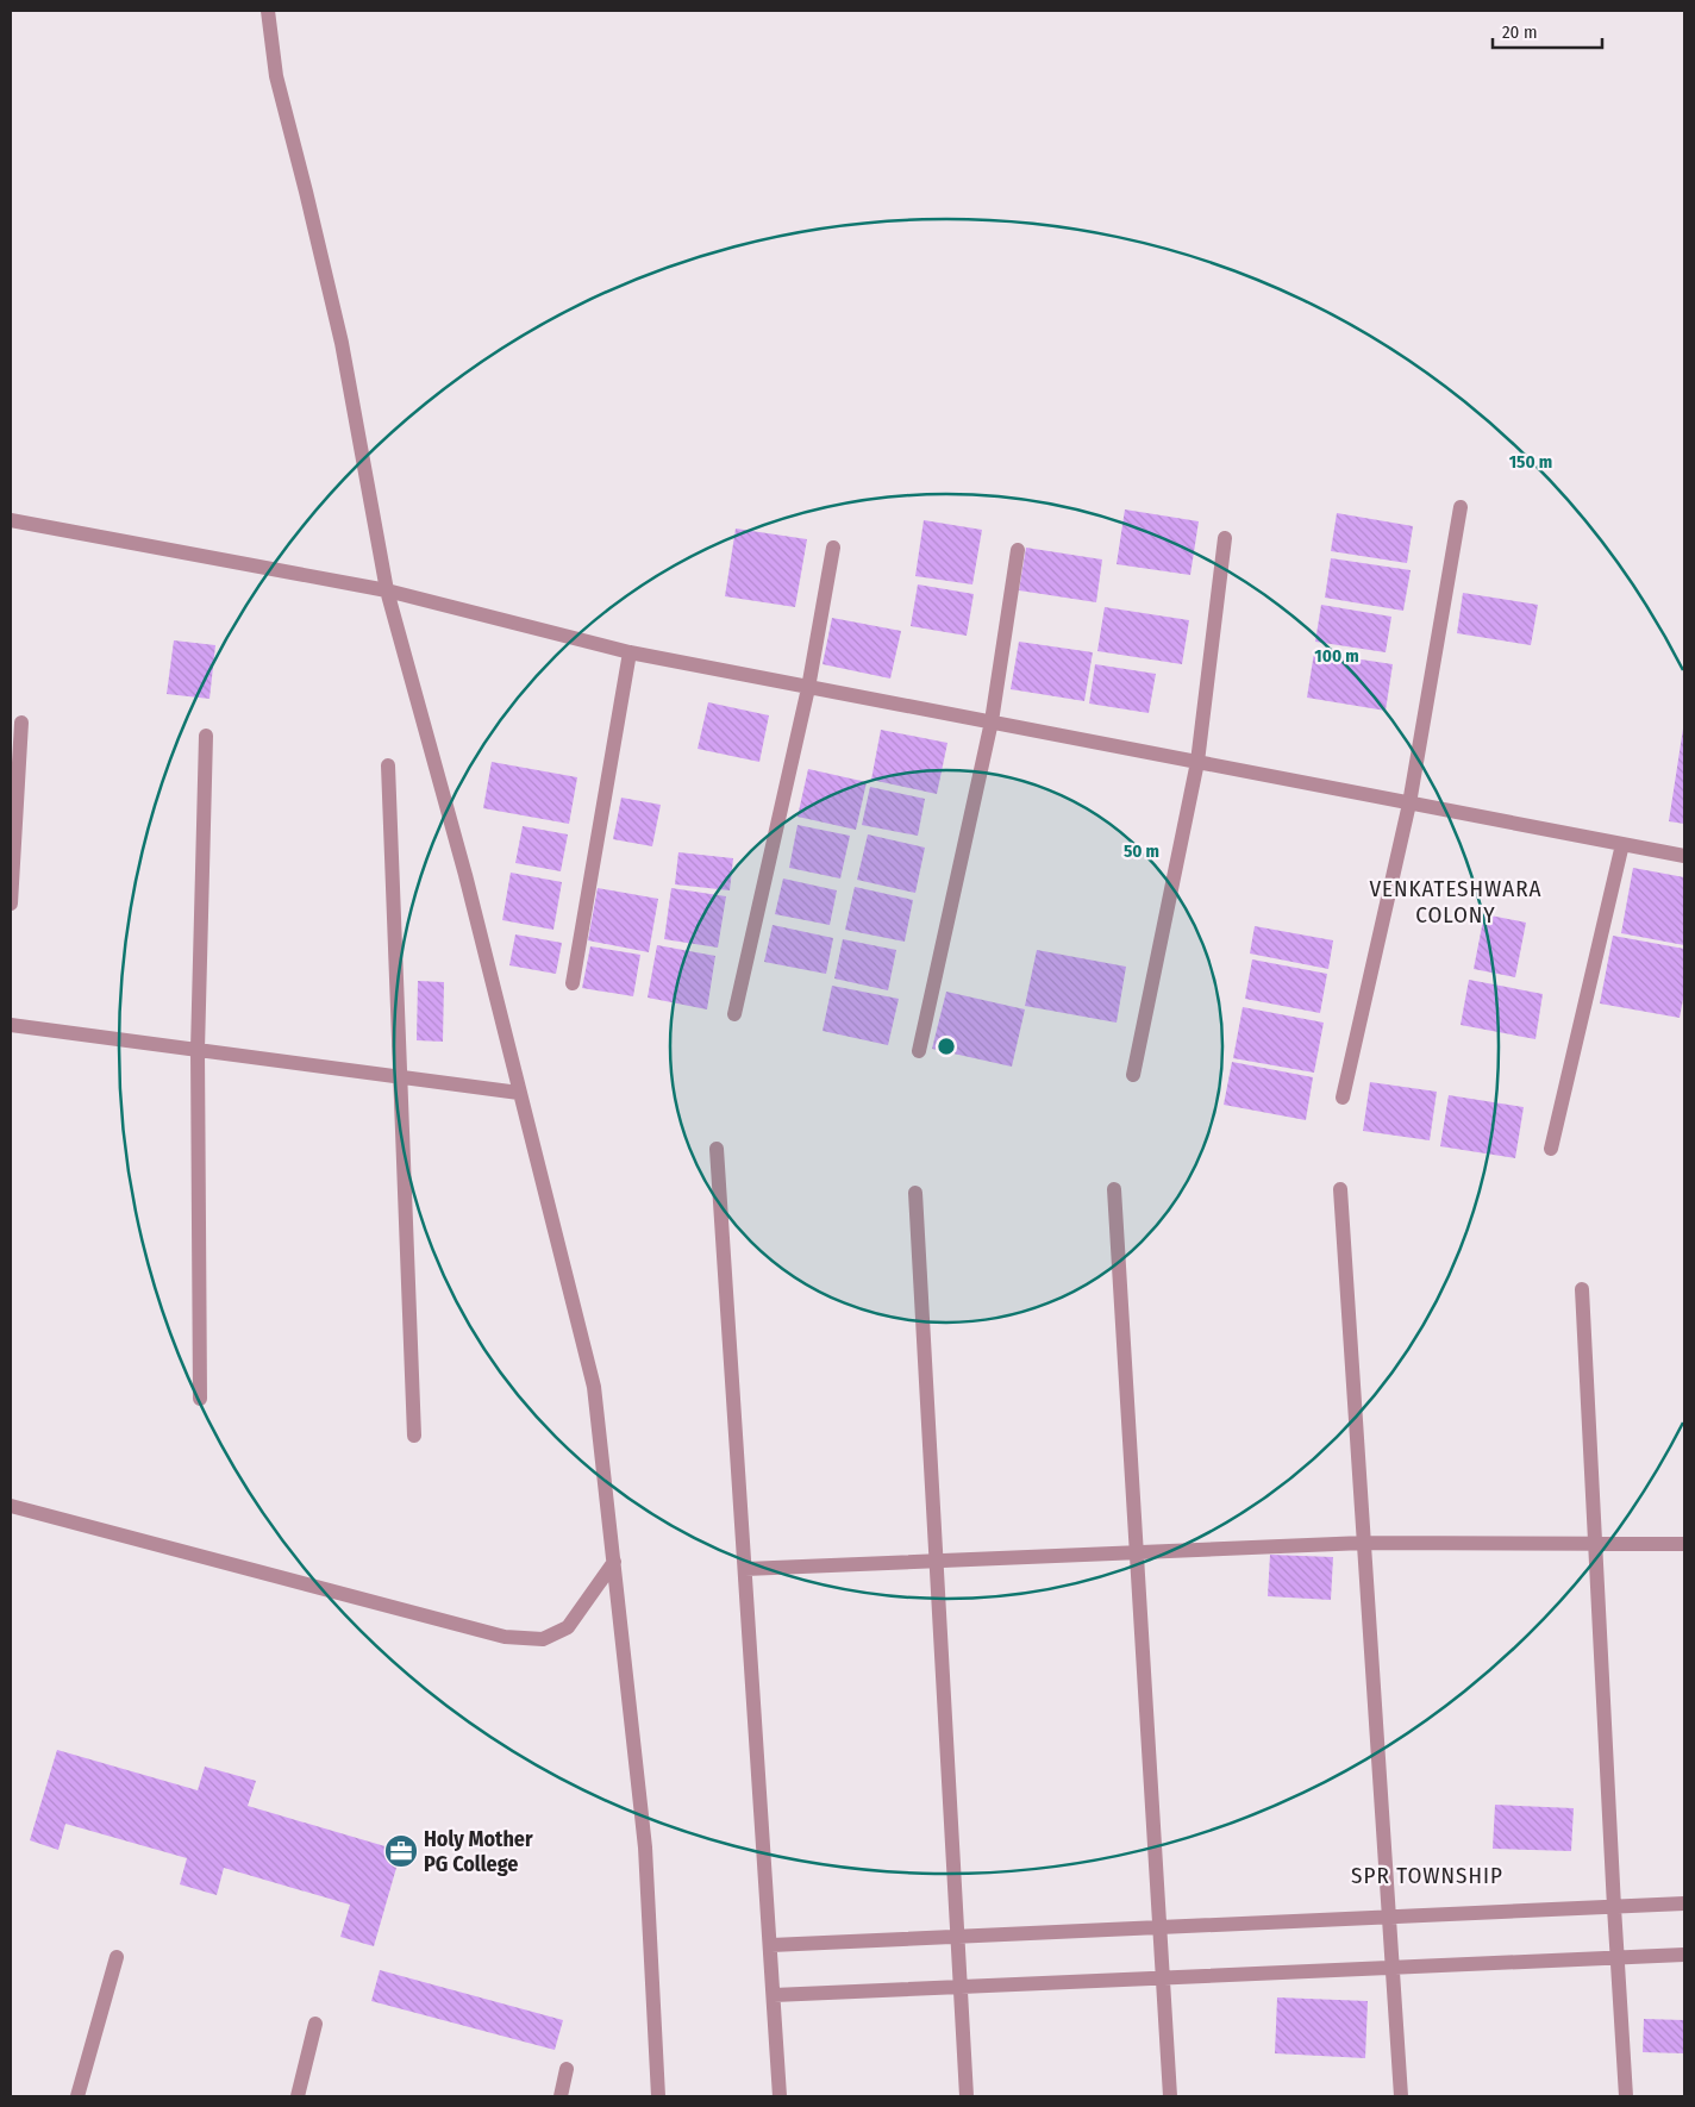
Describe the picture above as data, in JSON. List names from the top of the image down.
{
  "districts": ["VENKATESHWARA COLONY", "SPR TOWNSHIP"],
  "places": {
    "office": ["Holy Mother PG College"]
  },
  "scale_bar": "20 m",
  "rings": ["150 m", "100 m", "50 m"]
}
